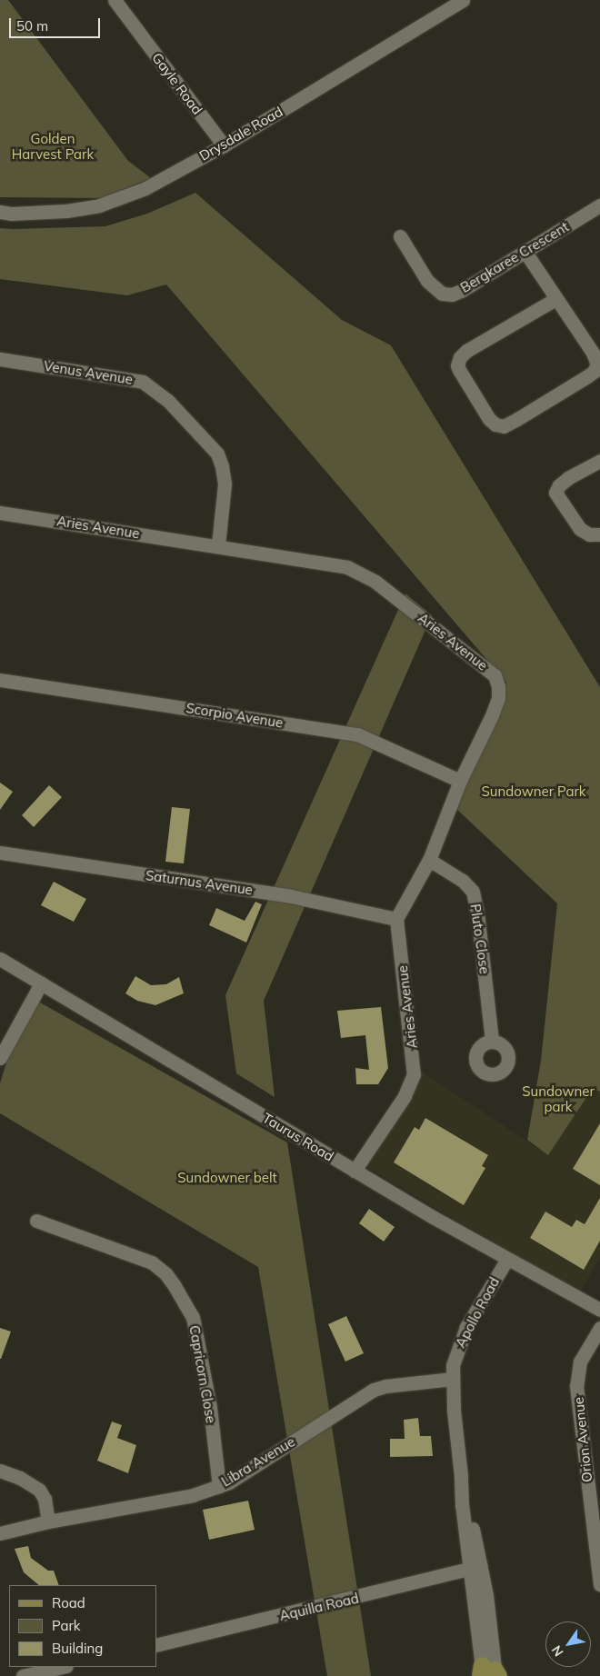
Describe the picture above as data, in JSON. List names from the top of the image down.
{
  "streets": {
    "street": [
      "Gayle Road",
      "Drysdale Road",
      "Bergkaree Crescent",
      "Venus Avenue",
      "Aries Avenue",
      "Scorpio Avenue",
      "Saturnus Avenue",
      "Pluto Close",
      "Taurus Road",
      "Apollo Road",
      "Capricorn Close",
      "Orion Avenue",
      "Libra Avenue",
      "Aquilla Road"
    ]
  },
  "crossings": [
    ["Gayle Road", "Drysdale Road"],
    ["Venus Avenue", "Aries Avenue"],
    ["Aries Avenue", "Scorpio Avenue"],
    ["Aries Avenue", "Saturnus Avenue"],
    ["Aries Avenue", "Pluto Close"],
    ["Aries Avenue", "Taurus Road"],
    ["Taurus Road", "Apollo Road"],
    ["Apollo Road", "Libra Avenue"],
    ["Apollo Road", "Aquilla Road"],
    ["Capricorn Close", "Libra Avenue"]
  ],
  "parks": [
    "Golden Harvest Park",
    "Sundowner Park",
    "Sundowner park",
    "Sundowner belt"
  ],
  "legend": ["Road", "Park", "Building"],
  "scale_bar": "50 m",
  "north": "bottom left"
}
